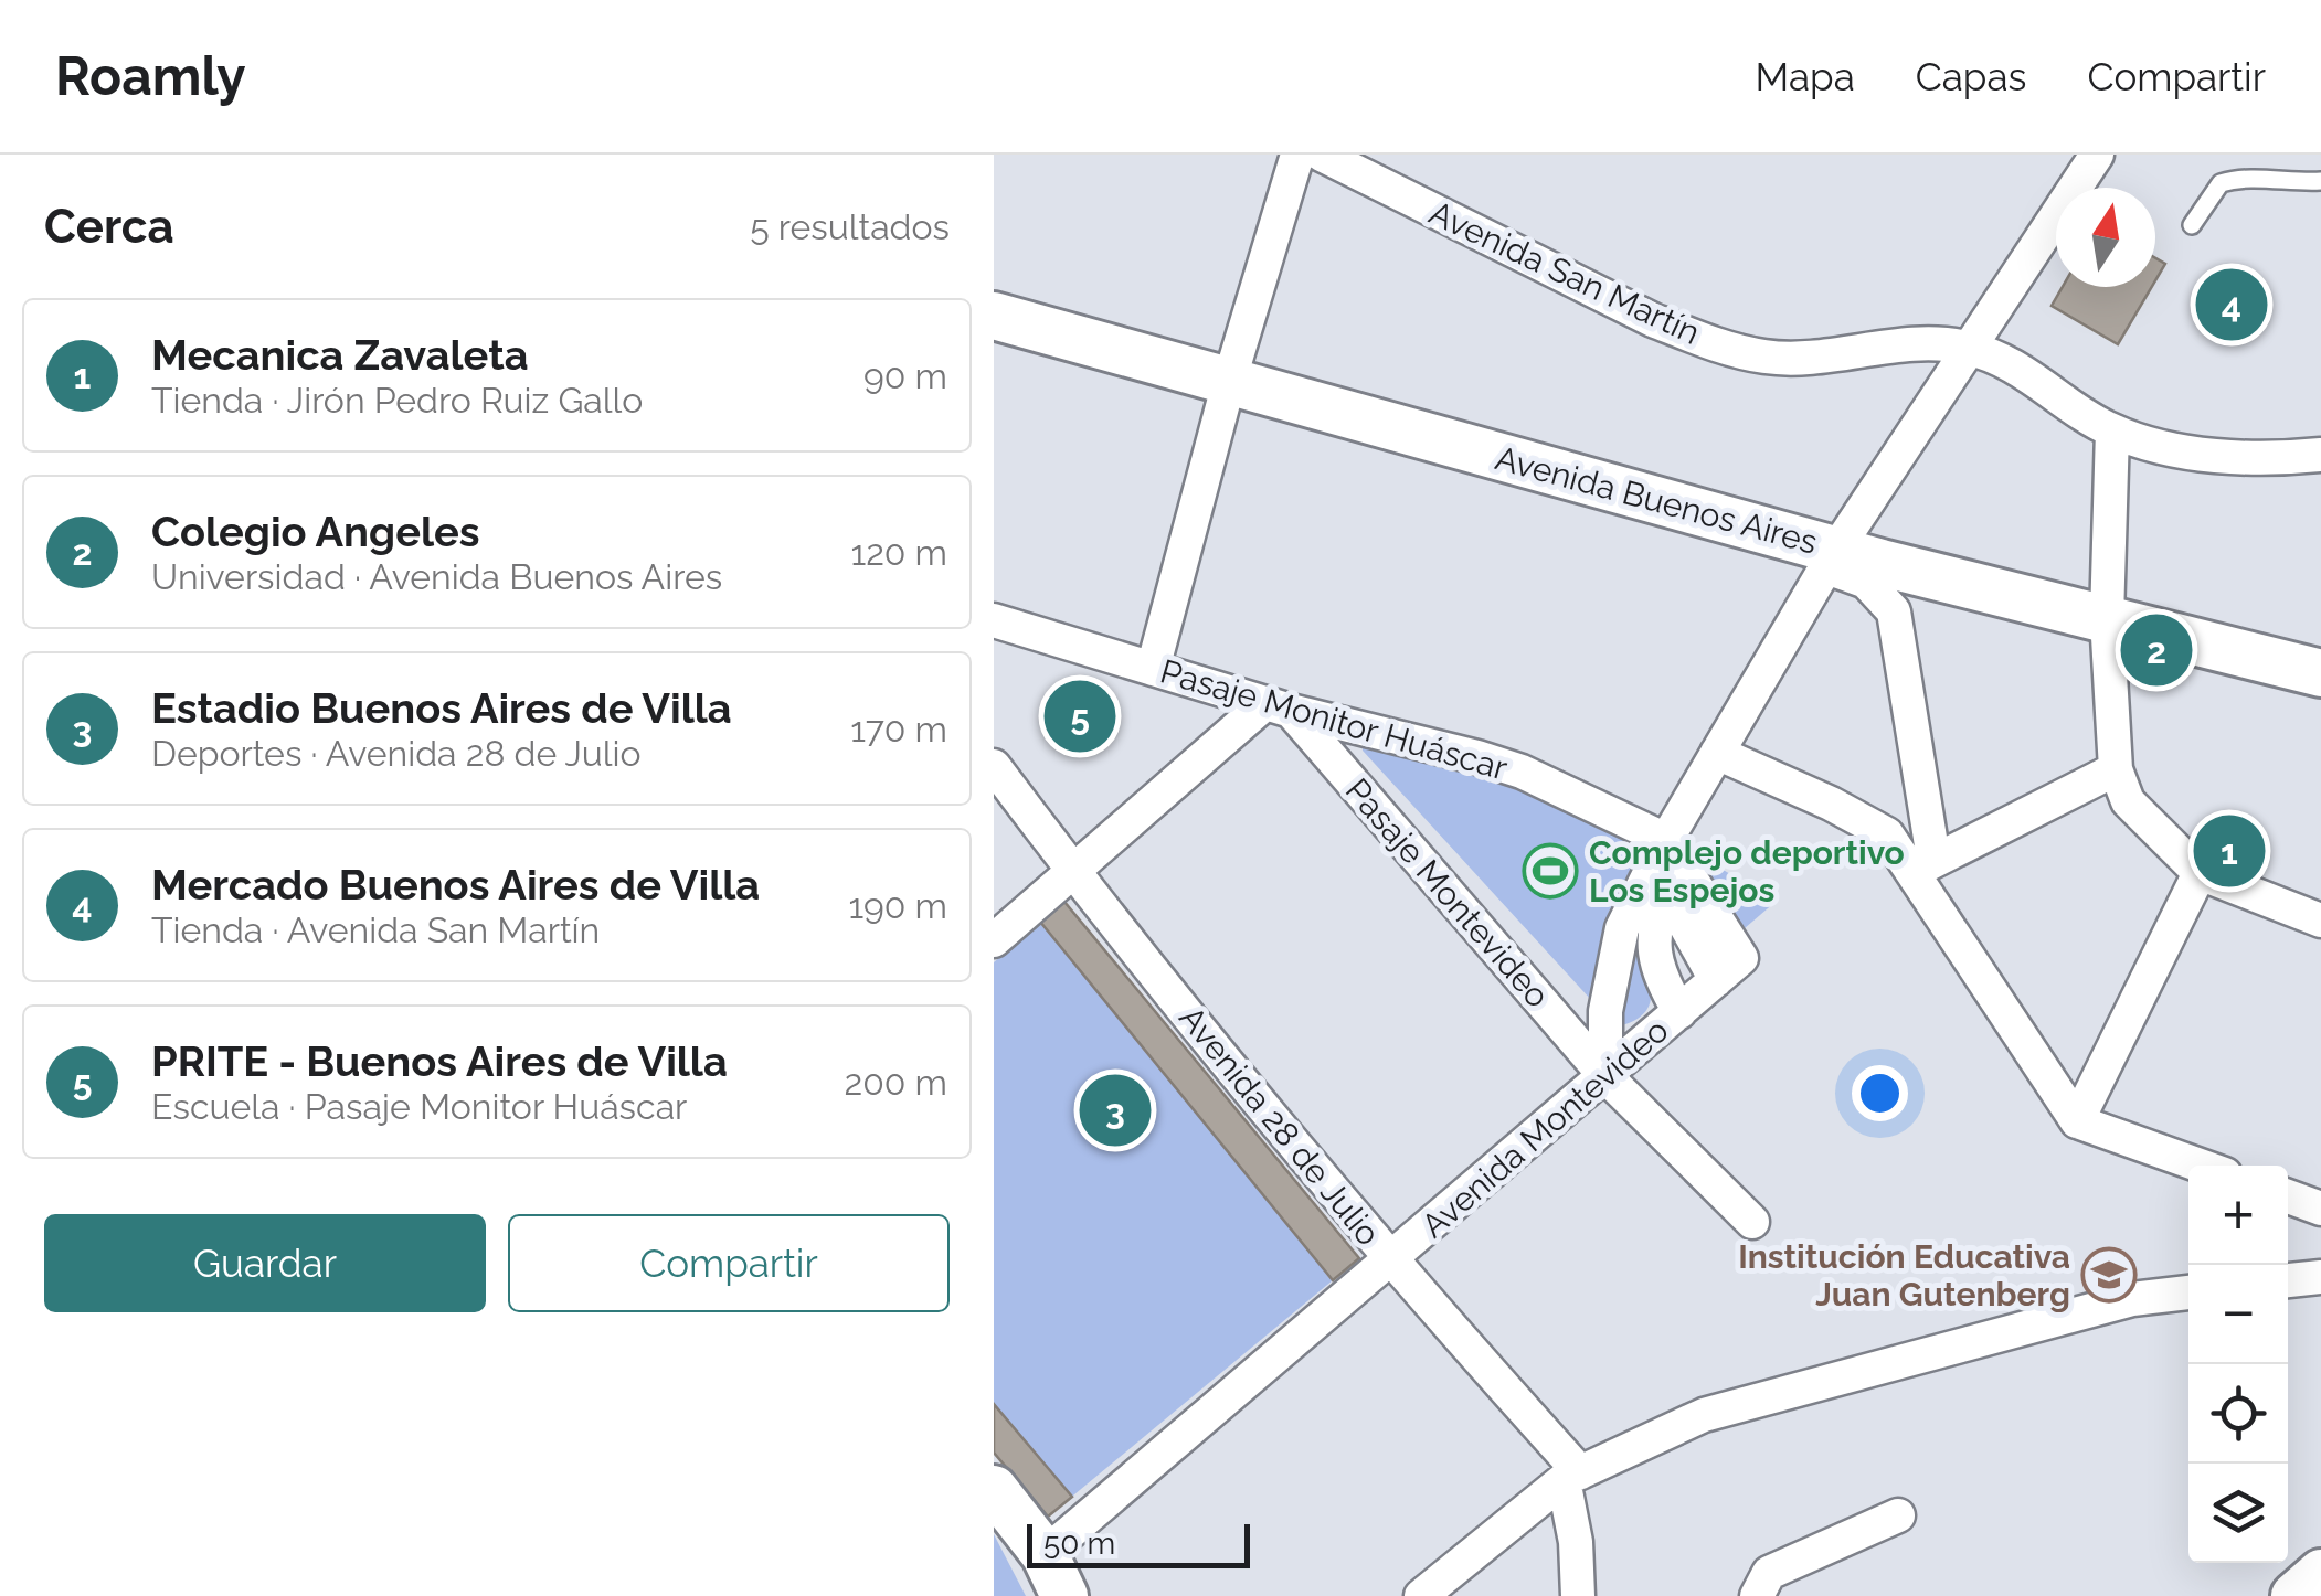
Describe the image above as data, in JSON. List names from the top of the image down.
{
  "streets": {
    "street": [
      "Avenida San Martín",
      "Avenida Buenos Aires",
      "Pasaje Monitor Huáscar",
      "Pasaje Montevideo",
      "Avenida 28 de Julio",
      "Avenida Montevideo"
    ]
  },
  "crossings": [
    ["Pasaje Monitor Huáscar", "Pasaje Montevideo"],
    ["Pasaje Monitor Huáscar", "Avenida Montevideo"],
    ["Pasaje Montevideo", "Avenida Montevideo"],
    ["Avenida 28 de Julio", "Avenida Montevideo"]
  ],
  "places": {
    "sports": ["Complejo deportivo Los Espejos"],
    "school or university": ["Institución Educativa Juan Gutenberg"]
  },
  "scale_bar": "50 m",
  "north": "top",
  "page": {
    "header": "Roamly",
    "nav": ["Mapa", "Capas", "Compartir"],
    "heading": ["Cerca", "5 resultados"],
    "pins": [
      "4",
      "2",
      "5",
      "1",
      "3"
    ],
    "list": [
      {
        "mark": "1",
        "name": "Mecanica Zavaleta",
        "note": "Tienda · Jirón Pedro Ruiz Gallo",
        "value": "90 m"
      },
      {
        "mark": "2",
        "name": "Colegio Angeles",
        "note": "Universidad · Avenida Buenos Aires",
        "value": "120 m"
      },
      {
        "mark": "3",
        "name": "Estadio Buenos Aires de Villa",
        "note": "Deportes · Avenida 28 de Julio",
        "value": "170 m"
      },
      {
        "mark": "4",
        "name": "Mercado Buenos Aires de Villa",
        "note": "Tienda · Avenida San Martín",
        "value": "190 m"
      },
      {
        "mark": "5",
        "name": "PRITE - Buenos Aires de Villa",
        "note": "Escuela · Pasaje Monitor Huáscar",
        "value": "200 m"
      }
    ],
    "map_buttons": ["+", "−"],
    "buttons": ["Guardar", "Compartir"],
    "scale": "50 m"
  }
}
